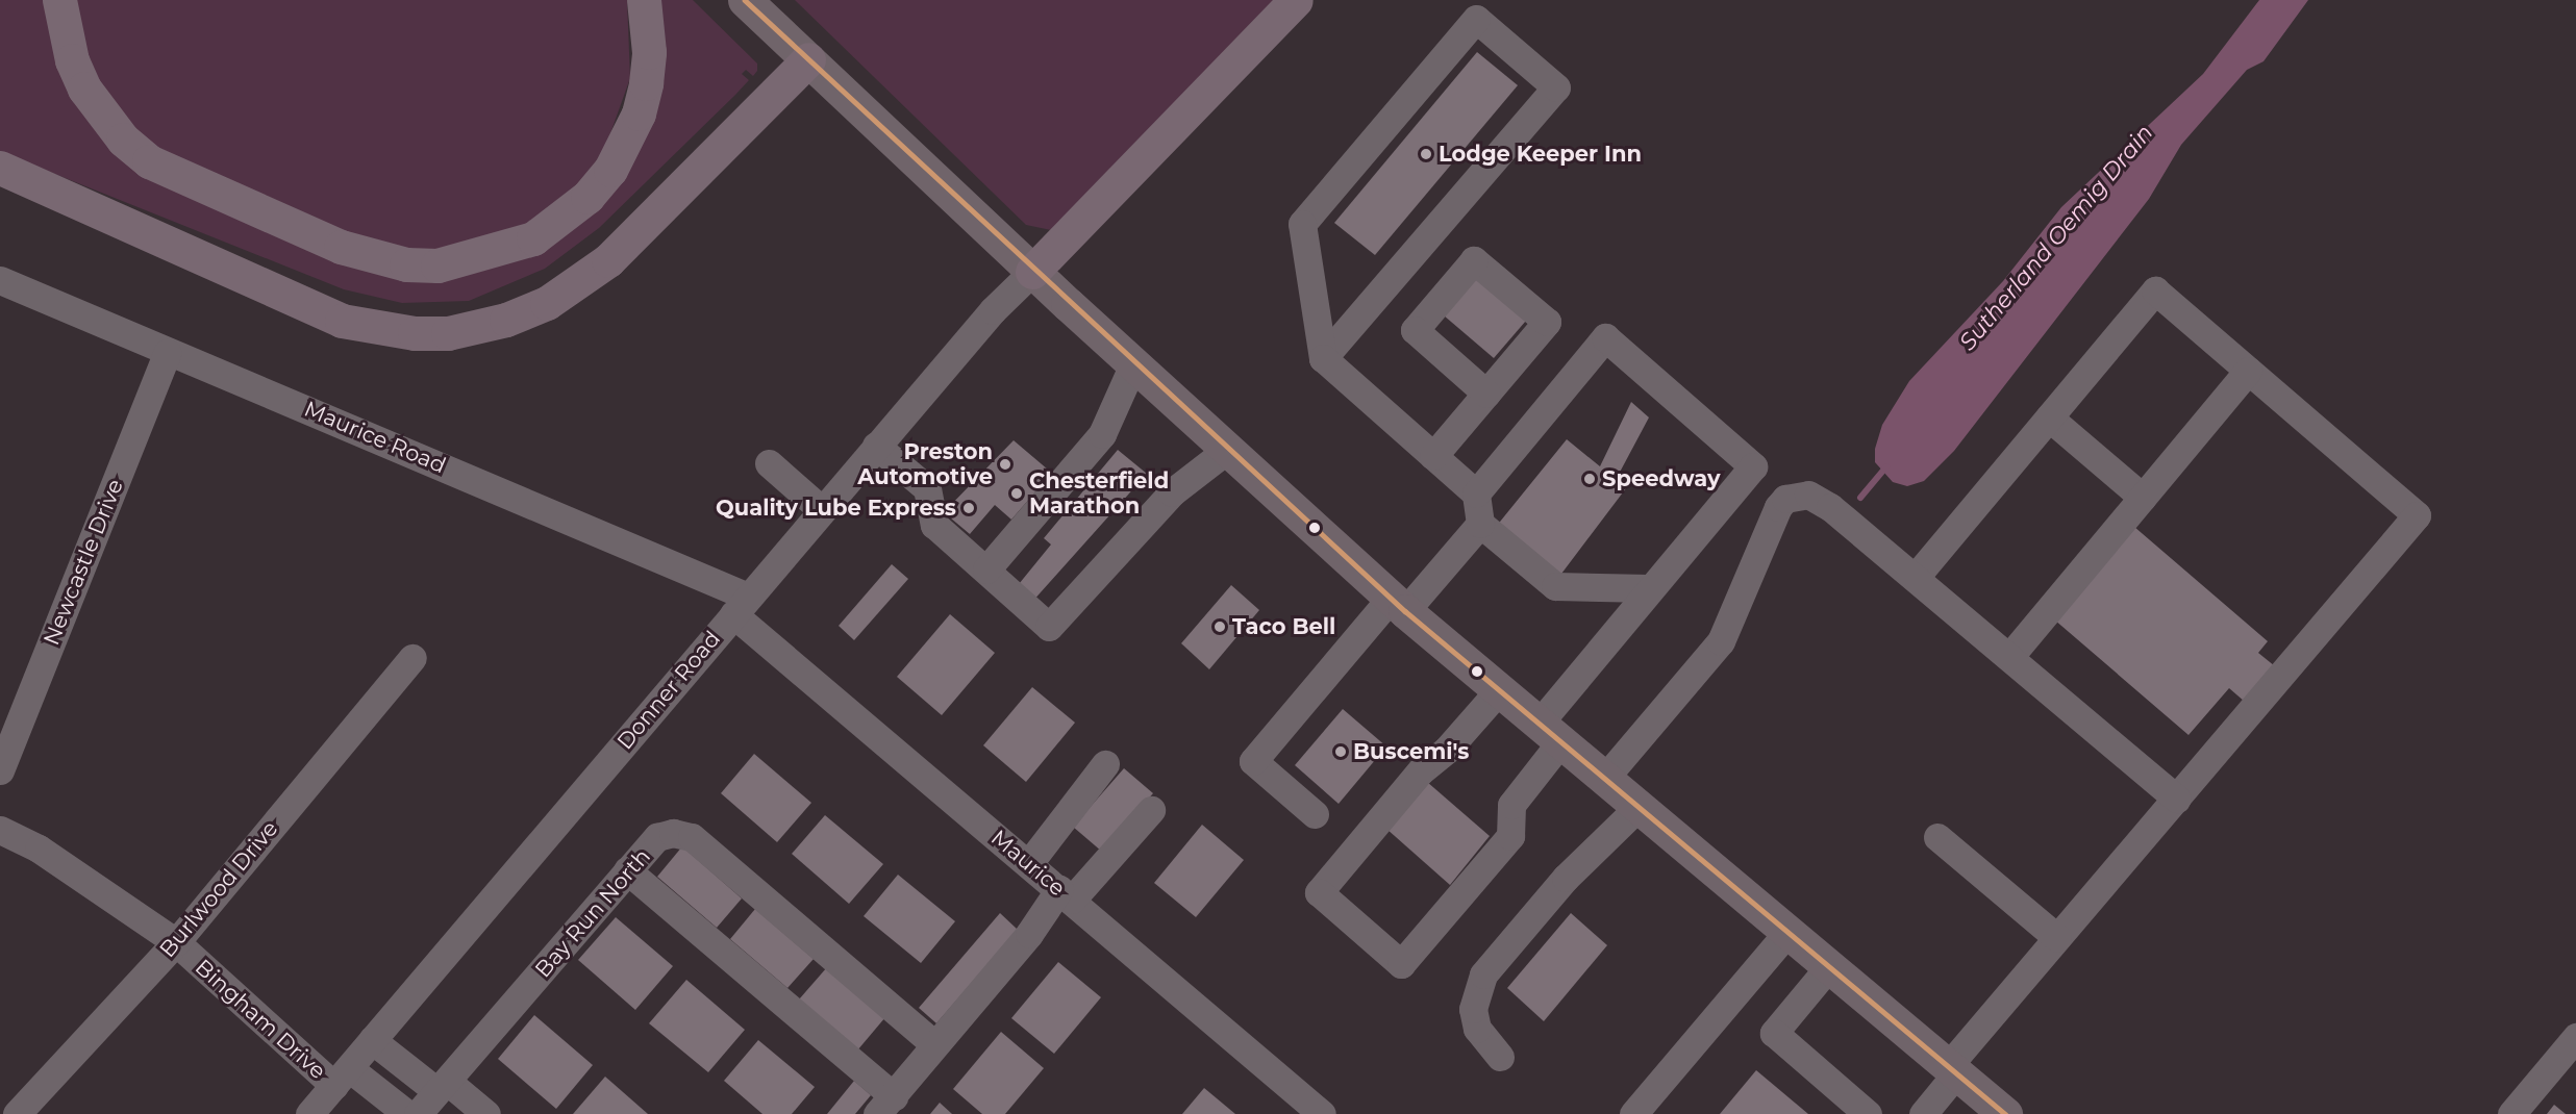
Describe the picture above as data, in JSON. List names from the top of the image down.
{
  "streets": {
    "street": [
      "Maurice Road",
      "Newcastle Drive",
      "Donner Road",
      "Maurice",
      "Burlwood Drive",
      "Bay Run North",
      "Bingham Drive"
    ]
  },
  "crossings": [
    ["Maurice Road", "Newcastle Drive"],
    ["Maurice Road", "Donner Road"],
    ["Maurice Road", "Maurice"],
    ["Donner Road", "Maurice"],
    ["Donner Road", "Bingham Drive"],
    ["Burlwood Drive", "Bingham Drive"]
  ],
  "water": ["Sutherland Oemig Drain"],
  "places": [
    "Lodge Keeper Inn",
    "Preston Automotive",
    "Speedway",
    "Chesterfield Marathon",
    "Quality Lube Express",
    "Taco Bell",
    "Buscemi's"
  ]
}
